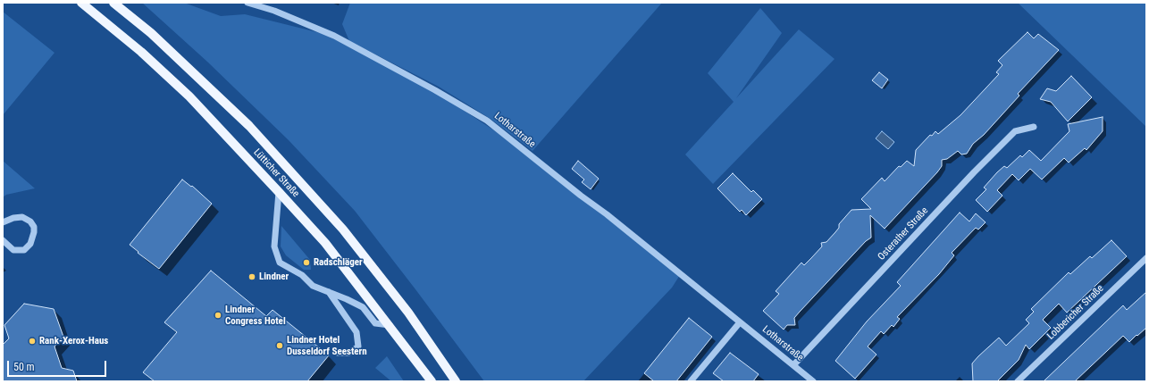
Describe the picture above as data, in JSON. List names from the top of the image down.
{
  "streets": {
    "main road": ["Lütticher Straße"],
    "street": ["Lotharstraße", "Osterather Straße", "Lobbericher Straße"]
  },
  "crossings": [
    ["Lotharstraße", "Osterather Straße"]
  ],
  "places": [
    "Radschläger",
    "Lindner",
    "Lindner Congress Hotel",
    "Rank-Xerox-Haus",
    "Lindner Hotel Dusseldorf Seestern"
  ],
  "scale_bar": "50 m"
}
